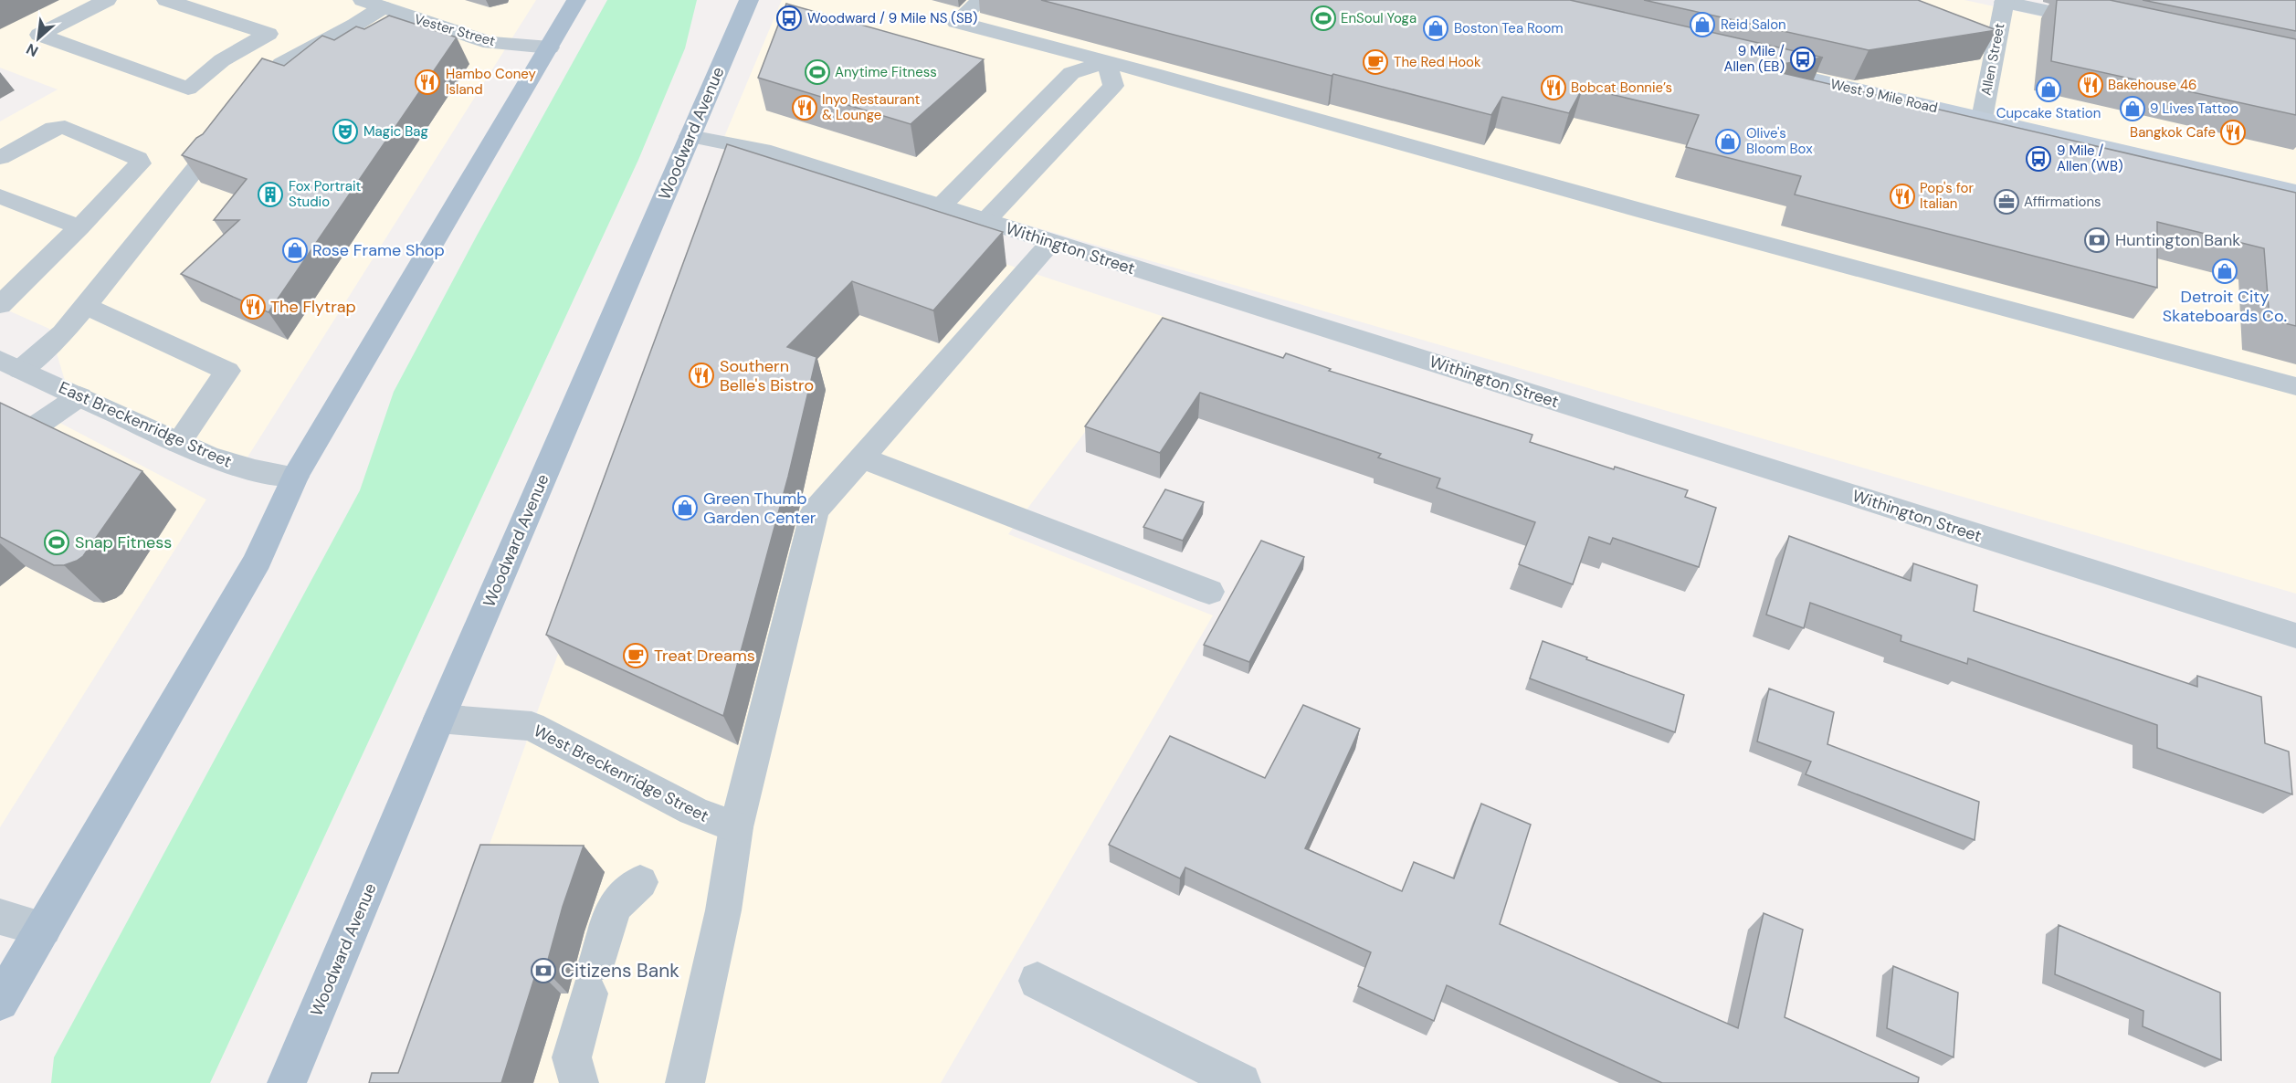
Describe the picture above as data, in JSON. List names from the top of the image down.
{
  "streets": {
    "main road": ["West 9 Mile Road", "Woodward Avenue"],
    "street": [
      "Vester Street",
      "Allen Street",
      "Withington Street",
      "East Breckenridge Street",
      "West Breckenridge Street"
    ]
  },
  "crossings": [
    ["Allen Street", "West 9 Mile Road"],
    ["Woodward Avenue", "Withington Street"],
    ["Woodward Avenue", "West Breckenridge Street"]
  ],
  "places": {
    "bus stop": ["Woodward / 9 Mile NS (SB)", "9 Mile / Allen (EB)", "9 Mile / Allen (WB)"],
    "sports": ["EnSoul Yoga", "Anytime Fitness", "Snap Fitness"],
    "shop": [
      "Reid Salon",
      "Boston Tea Room",
      "Cupcake Station",
      "9 Lives Tattoo",
      "Olive's Bloom Box",
      "Rose Frame Shop",
      "Detroit City Skateboards Co.",
      "Green Thumb Garden Center"
    ],
    "cafe": ["The Red Hook", "Treat Dreams"],
    "restaurant": [
      "Hambo Coney Island",
      "Bakehouse 46",
      "Bobcat Bonnie’s",
      "Inyo Restaurant & Lounge",
      "Bangkok Cafe",
      "Pop's for Italian",
      "The Flytrap",
      "Southern Belle's Bistro"
    ],
    "theatre": ["Magic Bag"],
    "building": ["Fox Portrait Studio"],
    "office": ["Affirmations"],
    "bank": ["Huntington Bank", "Citizens Bank"]
  },
  "north": "bottom left"
}
